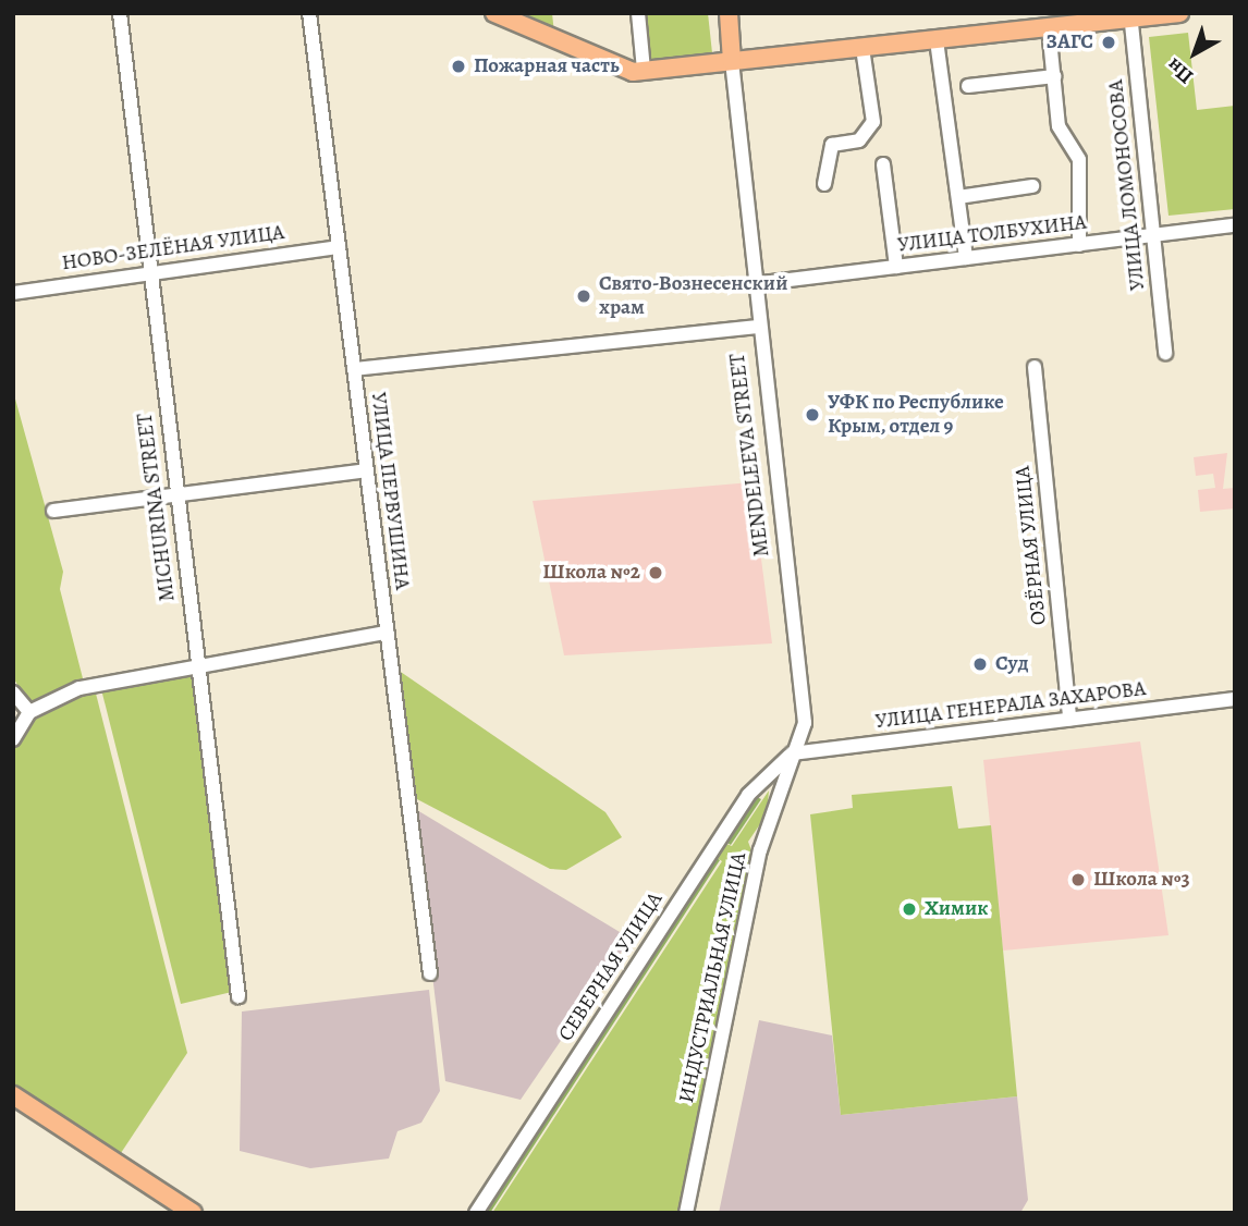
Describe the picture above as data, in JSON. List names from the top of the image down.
{
  "streets": {
    "main road": ["MENDELEEVA STREET"],
    "street": [
      "УЛИЦА ЛОМОНОСОВА",
      "УЛИЦА ТОЛБУХИНА",
      "НОВО-ЗЕЛЁНАЯ УЛИЦА",
      "УЛИЦА ПЕРВУШИНА",
      "MICHURINA STREET",
      "ОЗЁРНАЯ УЛИЦА",
      "УЛИЦА ГЕНЕРАЛА ЗАХАРОВА",
      "СЕВЕРНАЯ УЛИЦА",
      "ИНДУСТРИАЛЬНАЯ УЛИЦА"
    ]
  },
  "crossings": [
    ["УЛИЦА ЛОМОНОСОВА", "УЛИЦА ТОЛБУХИНА"],
    ["УЛИЦА ТОЛБУХИНА", "MENDELEEVA STREET"],
    ["НОВО-ЗЕЛЁНАЯ УЛИЦА", "УЛИЦА ПЕРВУШИНА"],
    ["НОВО-ЗЕЛЁНАЯ УЛИЦА", "MICHURINA STREET"],
    ["MENDELEEVA STREET", "УЛИЦА ГЕНЕРАЛА ЗАХАРОВА"],
    ["MENDELEEVA STREET", "СЕВЕРНАЯ УЛИЦА"],
    ["MENDELEEVA STREET", "ИНДУСТРИАЛЬНАЯ УЛИЦА"],
    ["ОЗЁРНАЯ УЛИЦА", "УЛИЦА ГЕНЕРАЛА ЗАХАРОВА"],
    ["УЛИЦА ГЕНЕРАЛА ЗАХАРОВА", "СЕВЕРНАЯ УЛИЦА"],
    ["УЛИЦА ГЕНЕРАЛА ЗАХАРОВА", "ИНДУСТРИАЛЬНАЯ УЛИЦА"],
    ["СЕВЕРНАЯ УЛИЦА", "ИНДУСТРИАЛЬНАЯ УЛИЦА"]
  ],
  "places": [
    "ЗАГС",
    "Пожарная часть",
    "Свято-Вознесенский храм",
    "УФК по Республике Крым, отдел 9",
    "Школа №2",
    "Суд",
    "Школа №3",
    "Химик"
  ],
  "north": "bottom left"
}
